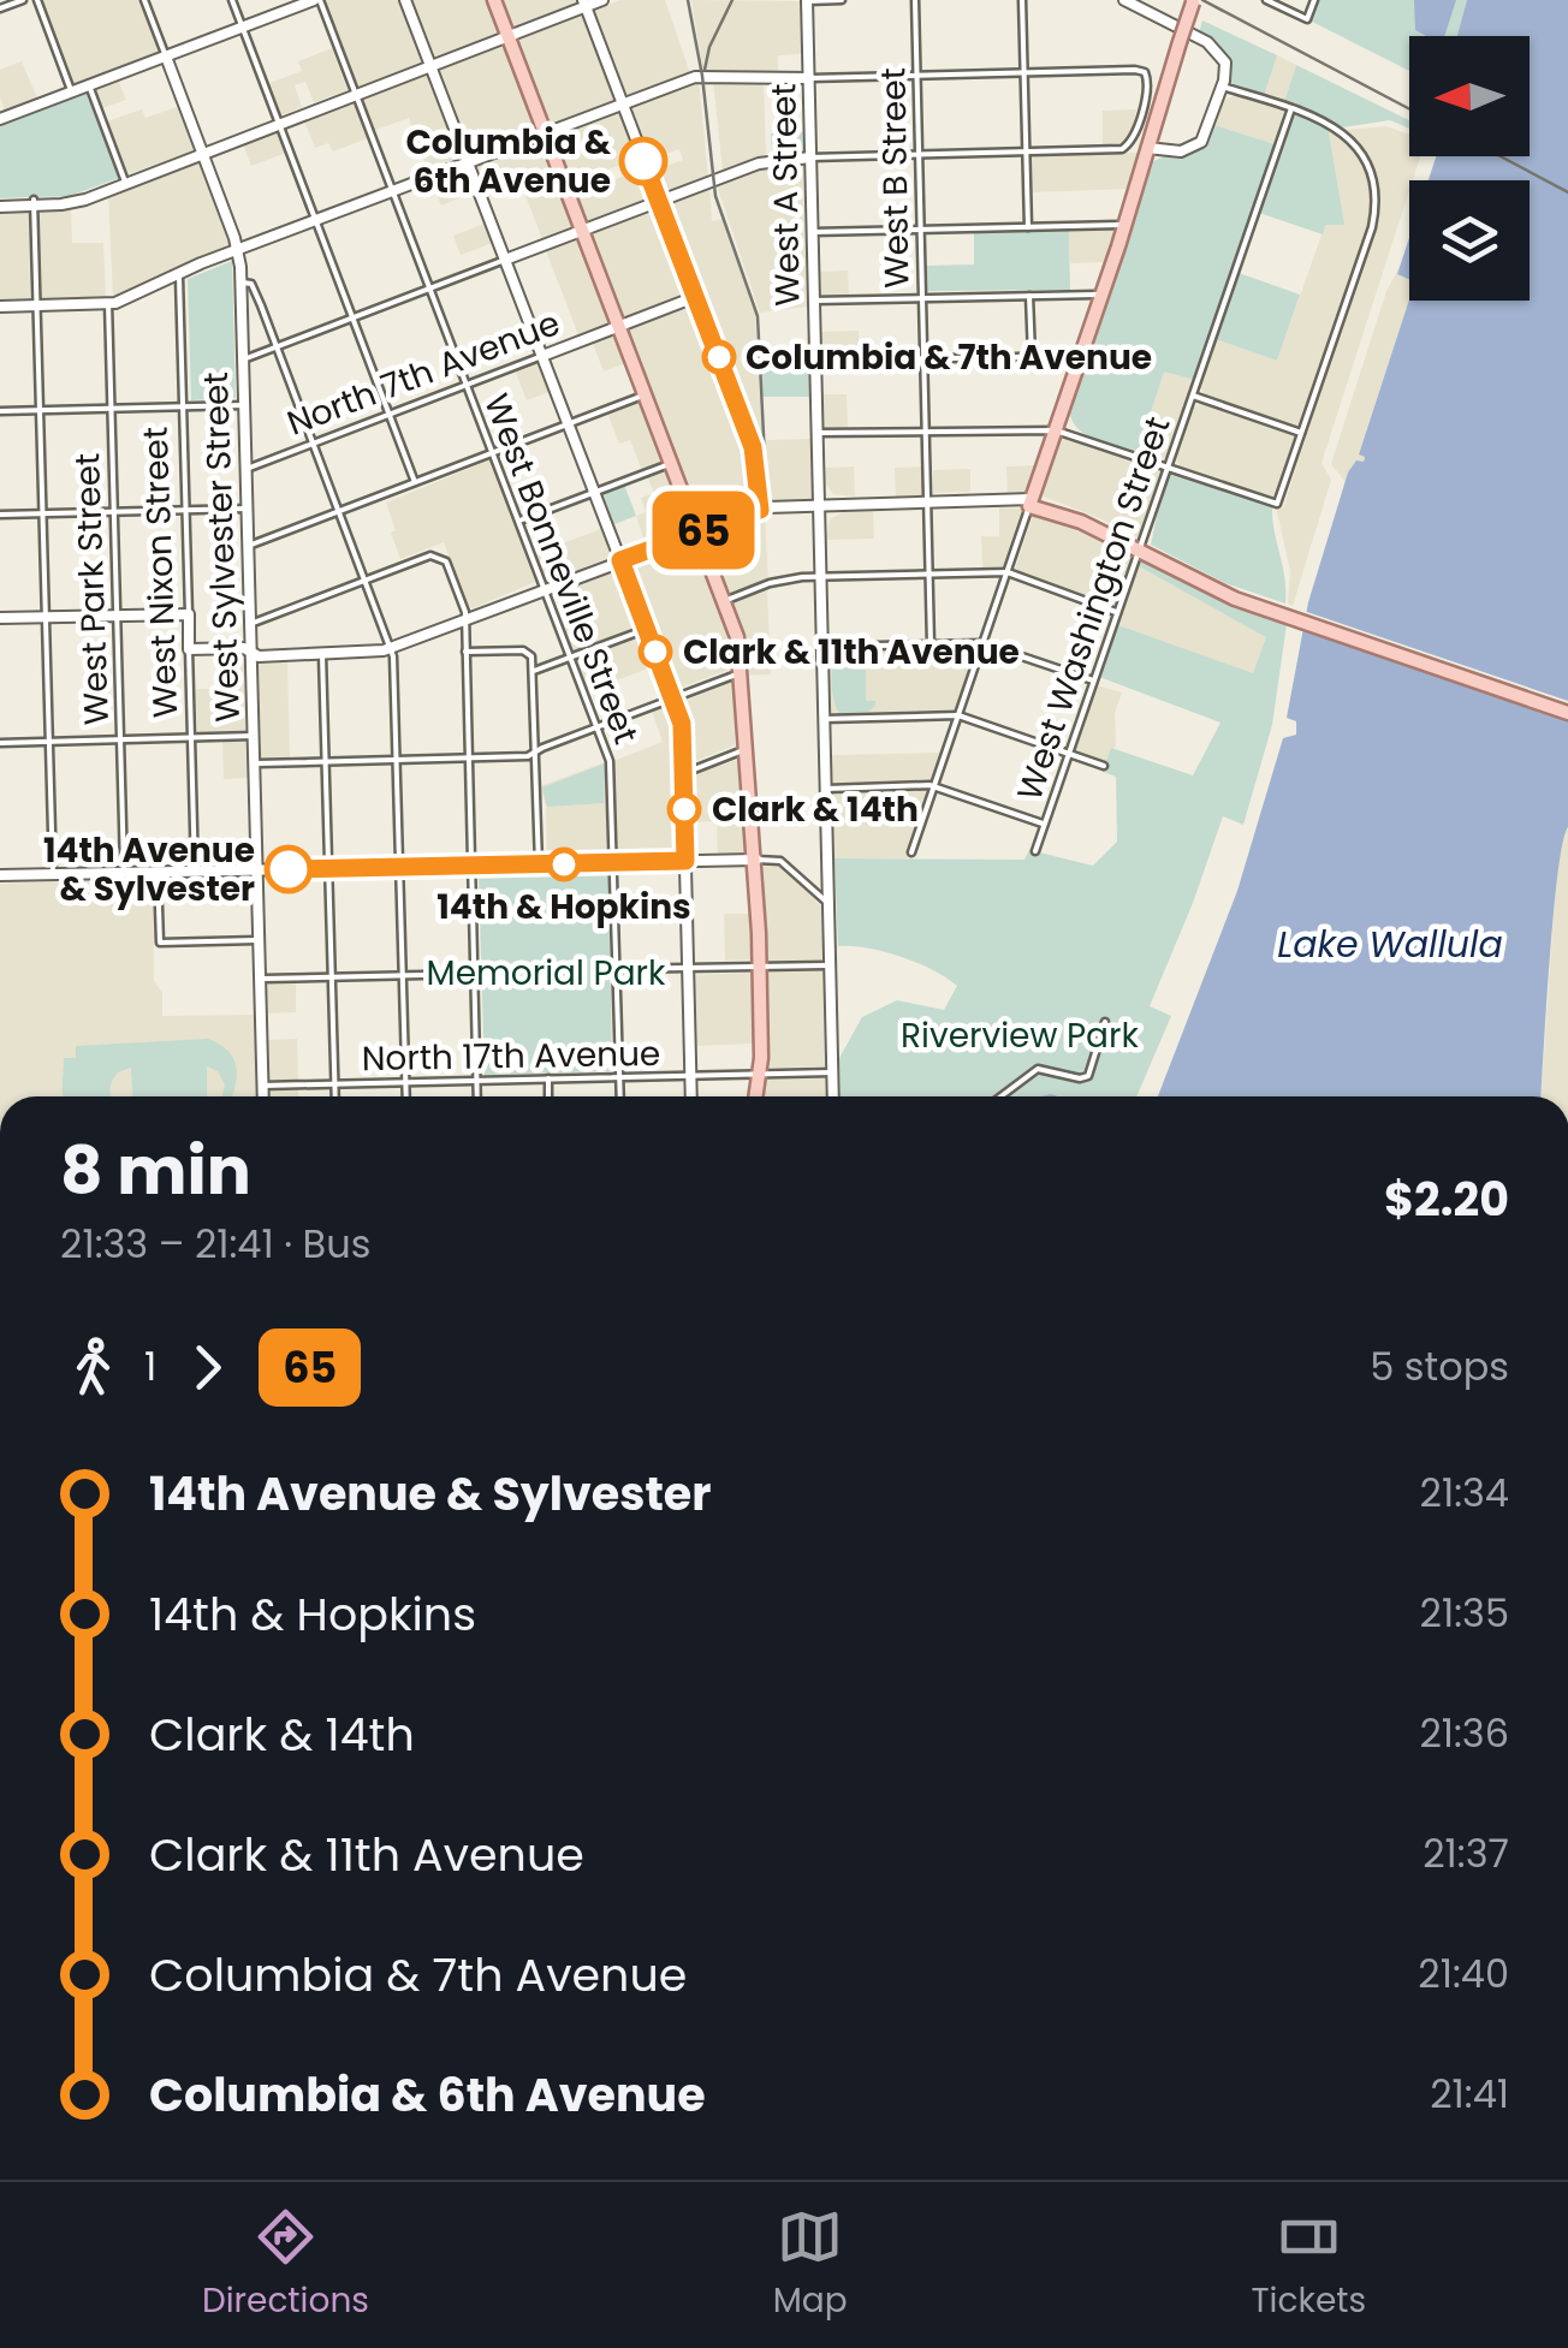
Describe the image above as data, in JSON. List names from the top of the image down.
{
  "streets": {
    "street": [
      "West B Street",
      "West A Street",
      "North 7th Avenue",
      "West Sylvester Street",
      "West Bonneville Street",
      "West Nixon Street",
      "West Park Street",
      "West Washington Street",
      "North 17th Avenue"
    ]
  },
  "crossings": [
    ["West A Street", "North 17th Avenue"],
    ["North 7th Avenue", "West Sylvester Street"],
    ["North 7th Avenue", "West Bonneville Street"],
    ["North 7th Avenue", "West Nixon Street"],
    ["North 7th Avenue", "West Park Street"],
    ["West Sylvester Street", "North 17th Avenue"],
    ["West Bonneville Street", "North 17th Avenue"]
  ],
  "water": ["Lake Wallula"],
  "parks": ["Memorial Park", "Riverview Park"],
  "places": [
    "Columbia & 6th Avenue",
    "Columbia & 7th Avenue",
    "Clark & 11th Avenue",
    "Clark & 14th",
    "14th & Hopkins",
    "14th Avenue & Sylvester"
  ],
  "lines": ["bus line 65"],
  "north": "left",
  "page": {
    "on_map": "65",
    "heading": ["8 min", "21:33 – 21:41 · Bus", "$2.20"],
    "legs": ["1", "65", "5 stops"],
    "list": [
      {
        "name": "14th Avenue & Sylvester",
        "value": "21:34"
      },
      {
        "name": "14th & Hopkins",
        "value": "21:35"
      },
      {
        "name": "Clark & 14th",
        "value": "21:36"
      },
      {
        "name": "Clark & 11th Avenue",
        "value": "21:37"
      },
      {
        "name": "Columbia & 7th Avenue",
        "value": "21:40"
      },
      {
        "name": "Columbia & 6th Avenue",
        "value": "21:41"
      }
    ],
    "tabs": ["Directions", "Map", "Tickets"]
  }
}
